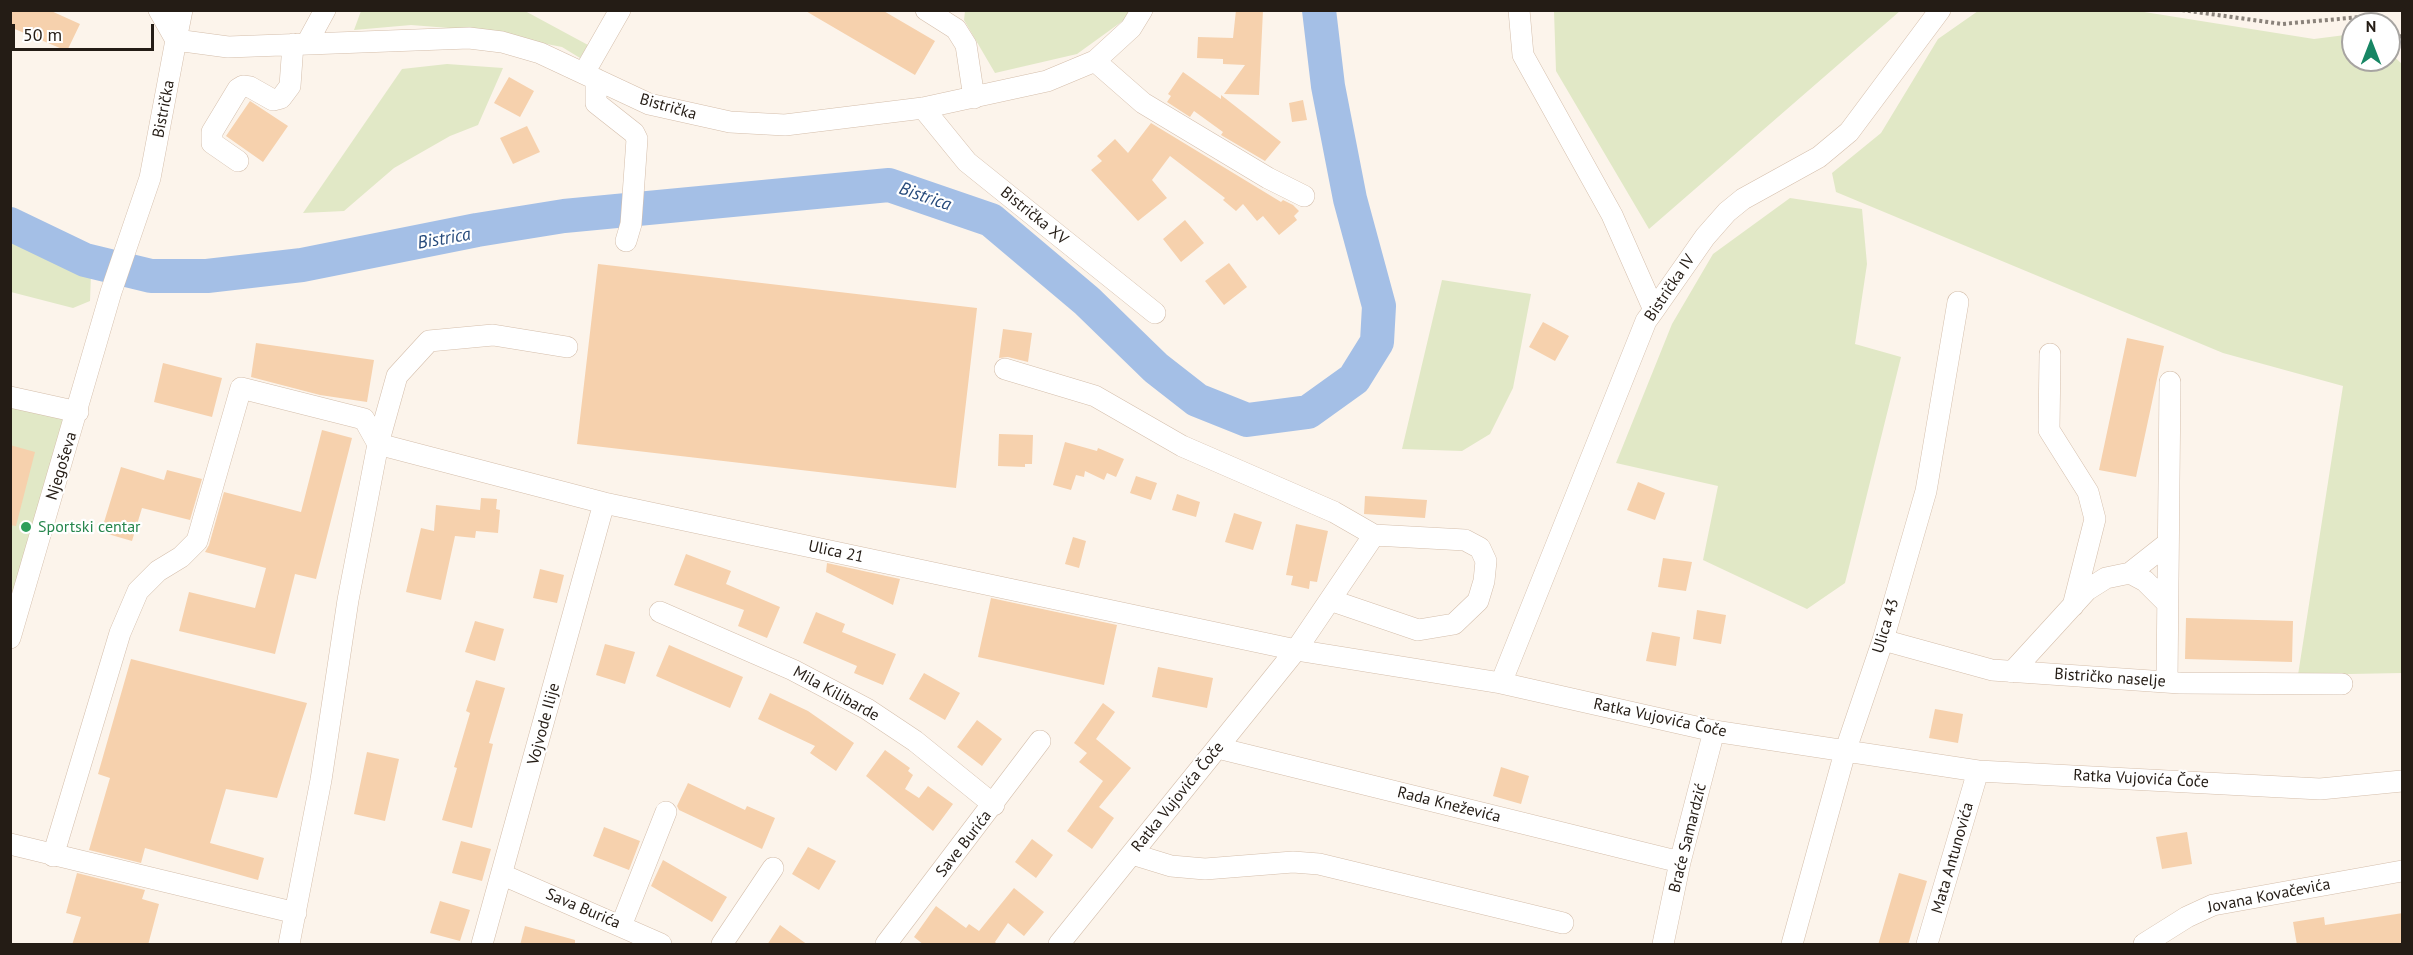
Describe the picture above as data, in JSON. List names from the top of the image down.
{
  "streets": {
    "street": [
      "Bistrička",
      "Bistrička XV",
      "Bistrička IV",
      "Njegoševa",
      "Ulica 21",
      "Ulica 43",
      "Bistričko naselje",
      "Mila Kilibarde",
      "Ratka Vujovića Čoče",
      "Vojvode Ilije",
      "Rada Kneževića",
      "Braće Samardzić",
      "Save Burića",
      "Mata Antunovića",
      "Jovana Kovačevića",
      "Sava Burića"
    ]
  },
  "crossings": [
    ["Bistrička", "Bistrička XV"],
    ["Bistrička", "Njegoševa"],
    ["Bistrička IV", "Ratka Vujovića Čoče"],
    ["Ulica 21", "Ratka Vujovića Čoče"],
    ["Ulica 21", "Vojvode Ilije"],
    ["Ulica 43", "Bistričko naselje"],
    ["Ulica 43", "Ratka Vujovića Čoče"],
    ["Mila Kilibarde", "Save Burića"],
    ["Ratka Vujovića Čoče", "Rada Kneževića"],
    ["Ratka Vujovića Čoče", "Braće Samardzić"],
    ["Ratka Vujovića Čoče", "Mata Antunovića"],
    ["Vojvode Ilije", "Sava Burića"],
    ["Rada Kneževića", "Braće Samardzić"]
  ],
  "water": ["Bistrica"],
  "places": ["Sportski centar"],
  "scale_bar": "50 m",
  "north": "top"
}
